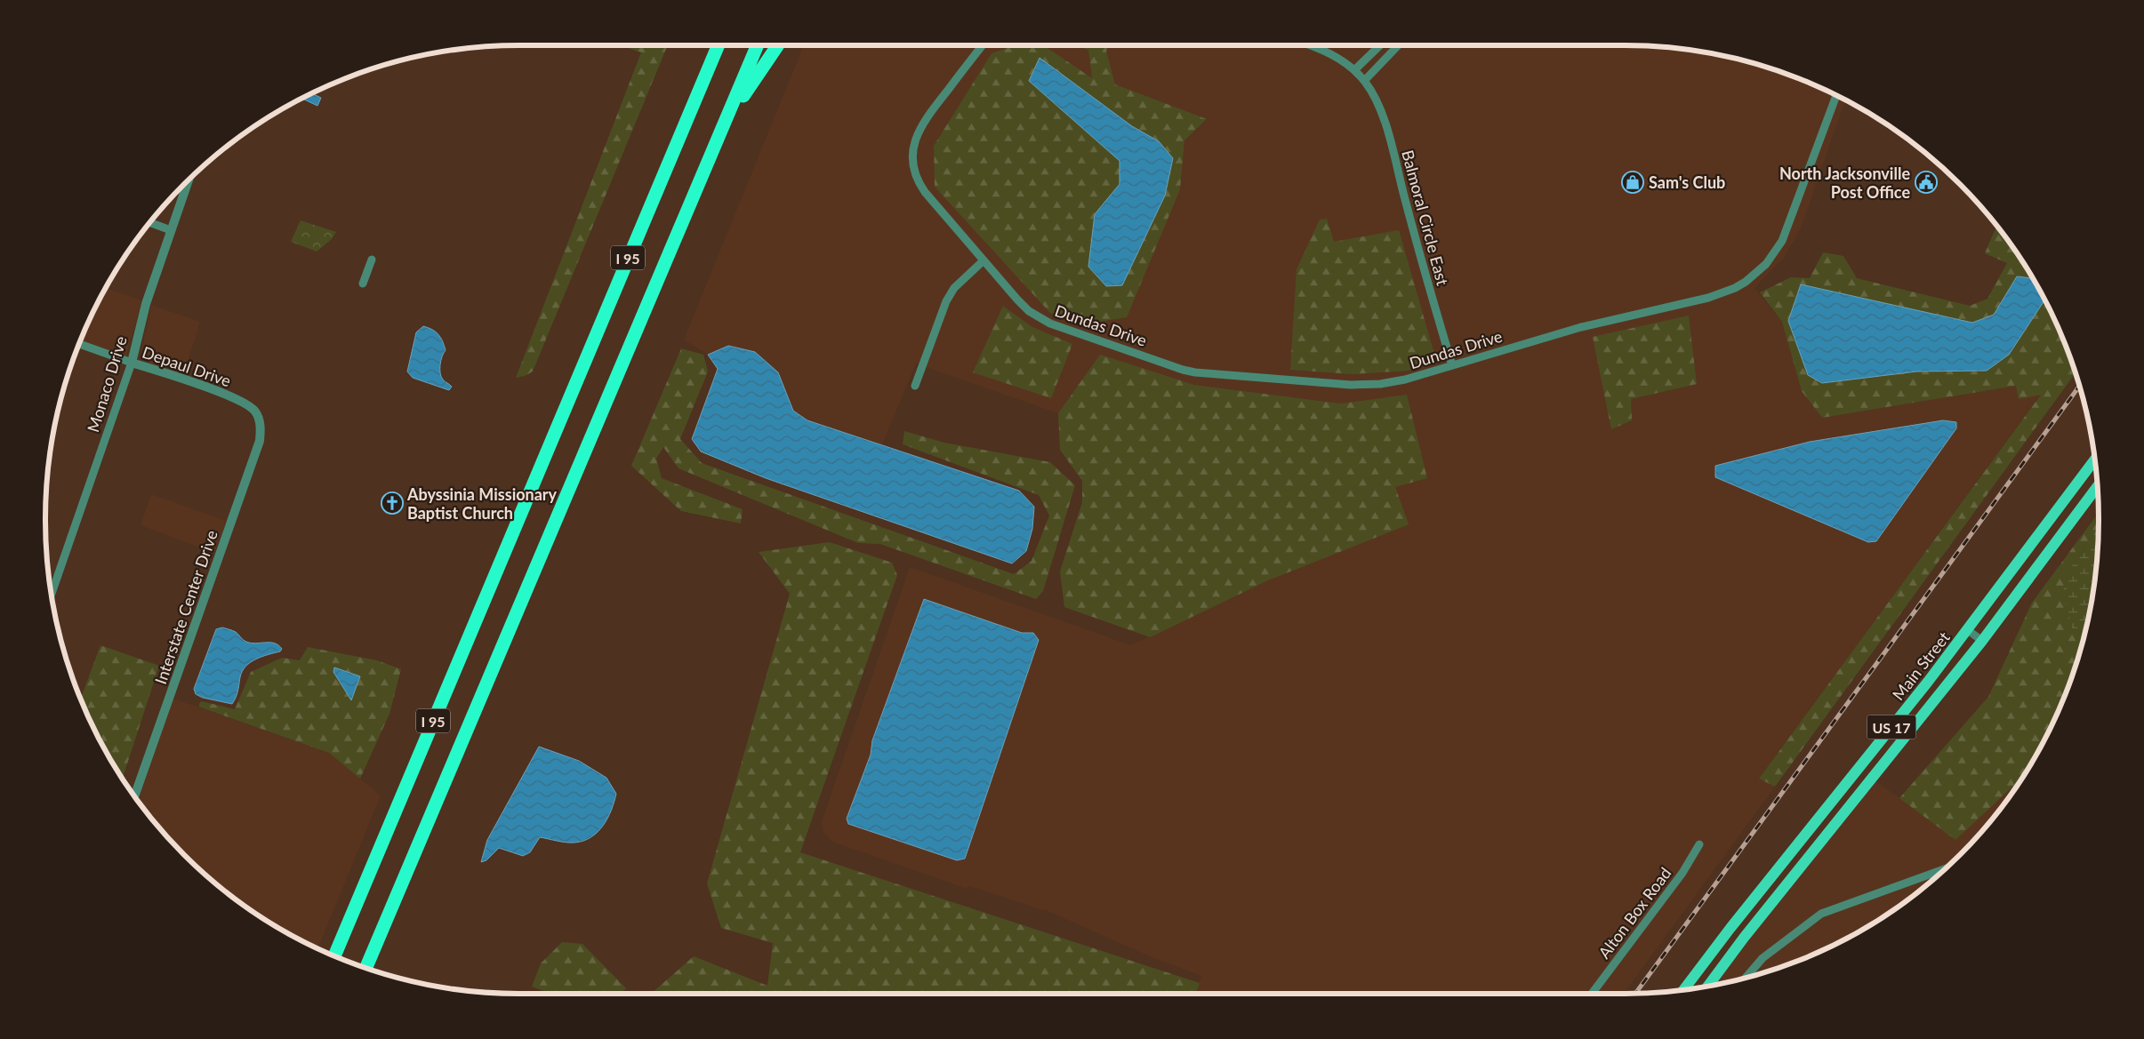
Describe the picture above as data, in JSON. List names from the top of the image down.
{
  "streets": {
    "highway": ["I 95"],
    "main road": ["Main Street", "US 17"],
    "street": [
      "Balmoral Circle East",
      "Dundas Drive",
      "Depaul Drive",
      "Monaco Drive",
      "Interstate Center Drive",
      "Alton Box Road"
    ]
  },
  "crossings": [
    ["Balmoral Circle East", "Dundas Drive"],
    ["Depaul Drive", "Monaco Drive"],
    ["Depaul Drive", "Interstate Center Drive"]
  ],
  "places": {
    "shop": ["Sam's Club"],
    "public building": ["North Jacksonville Post Office"],
    "church": ["Abyssinia Missionary Baptist Church"]
  }
}
